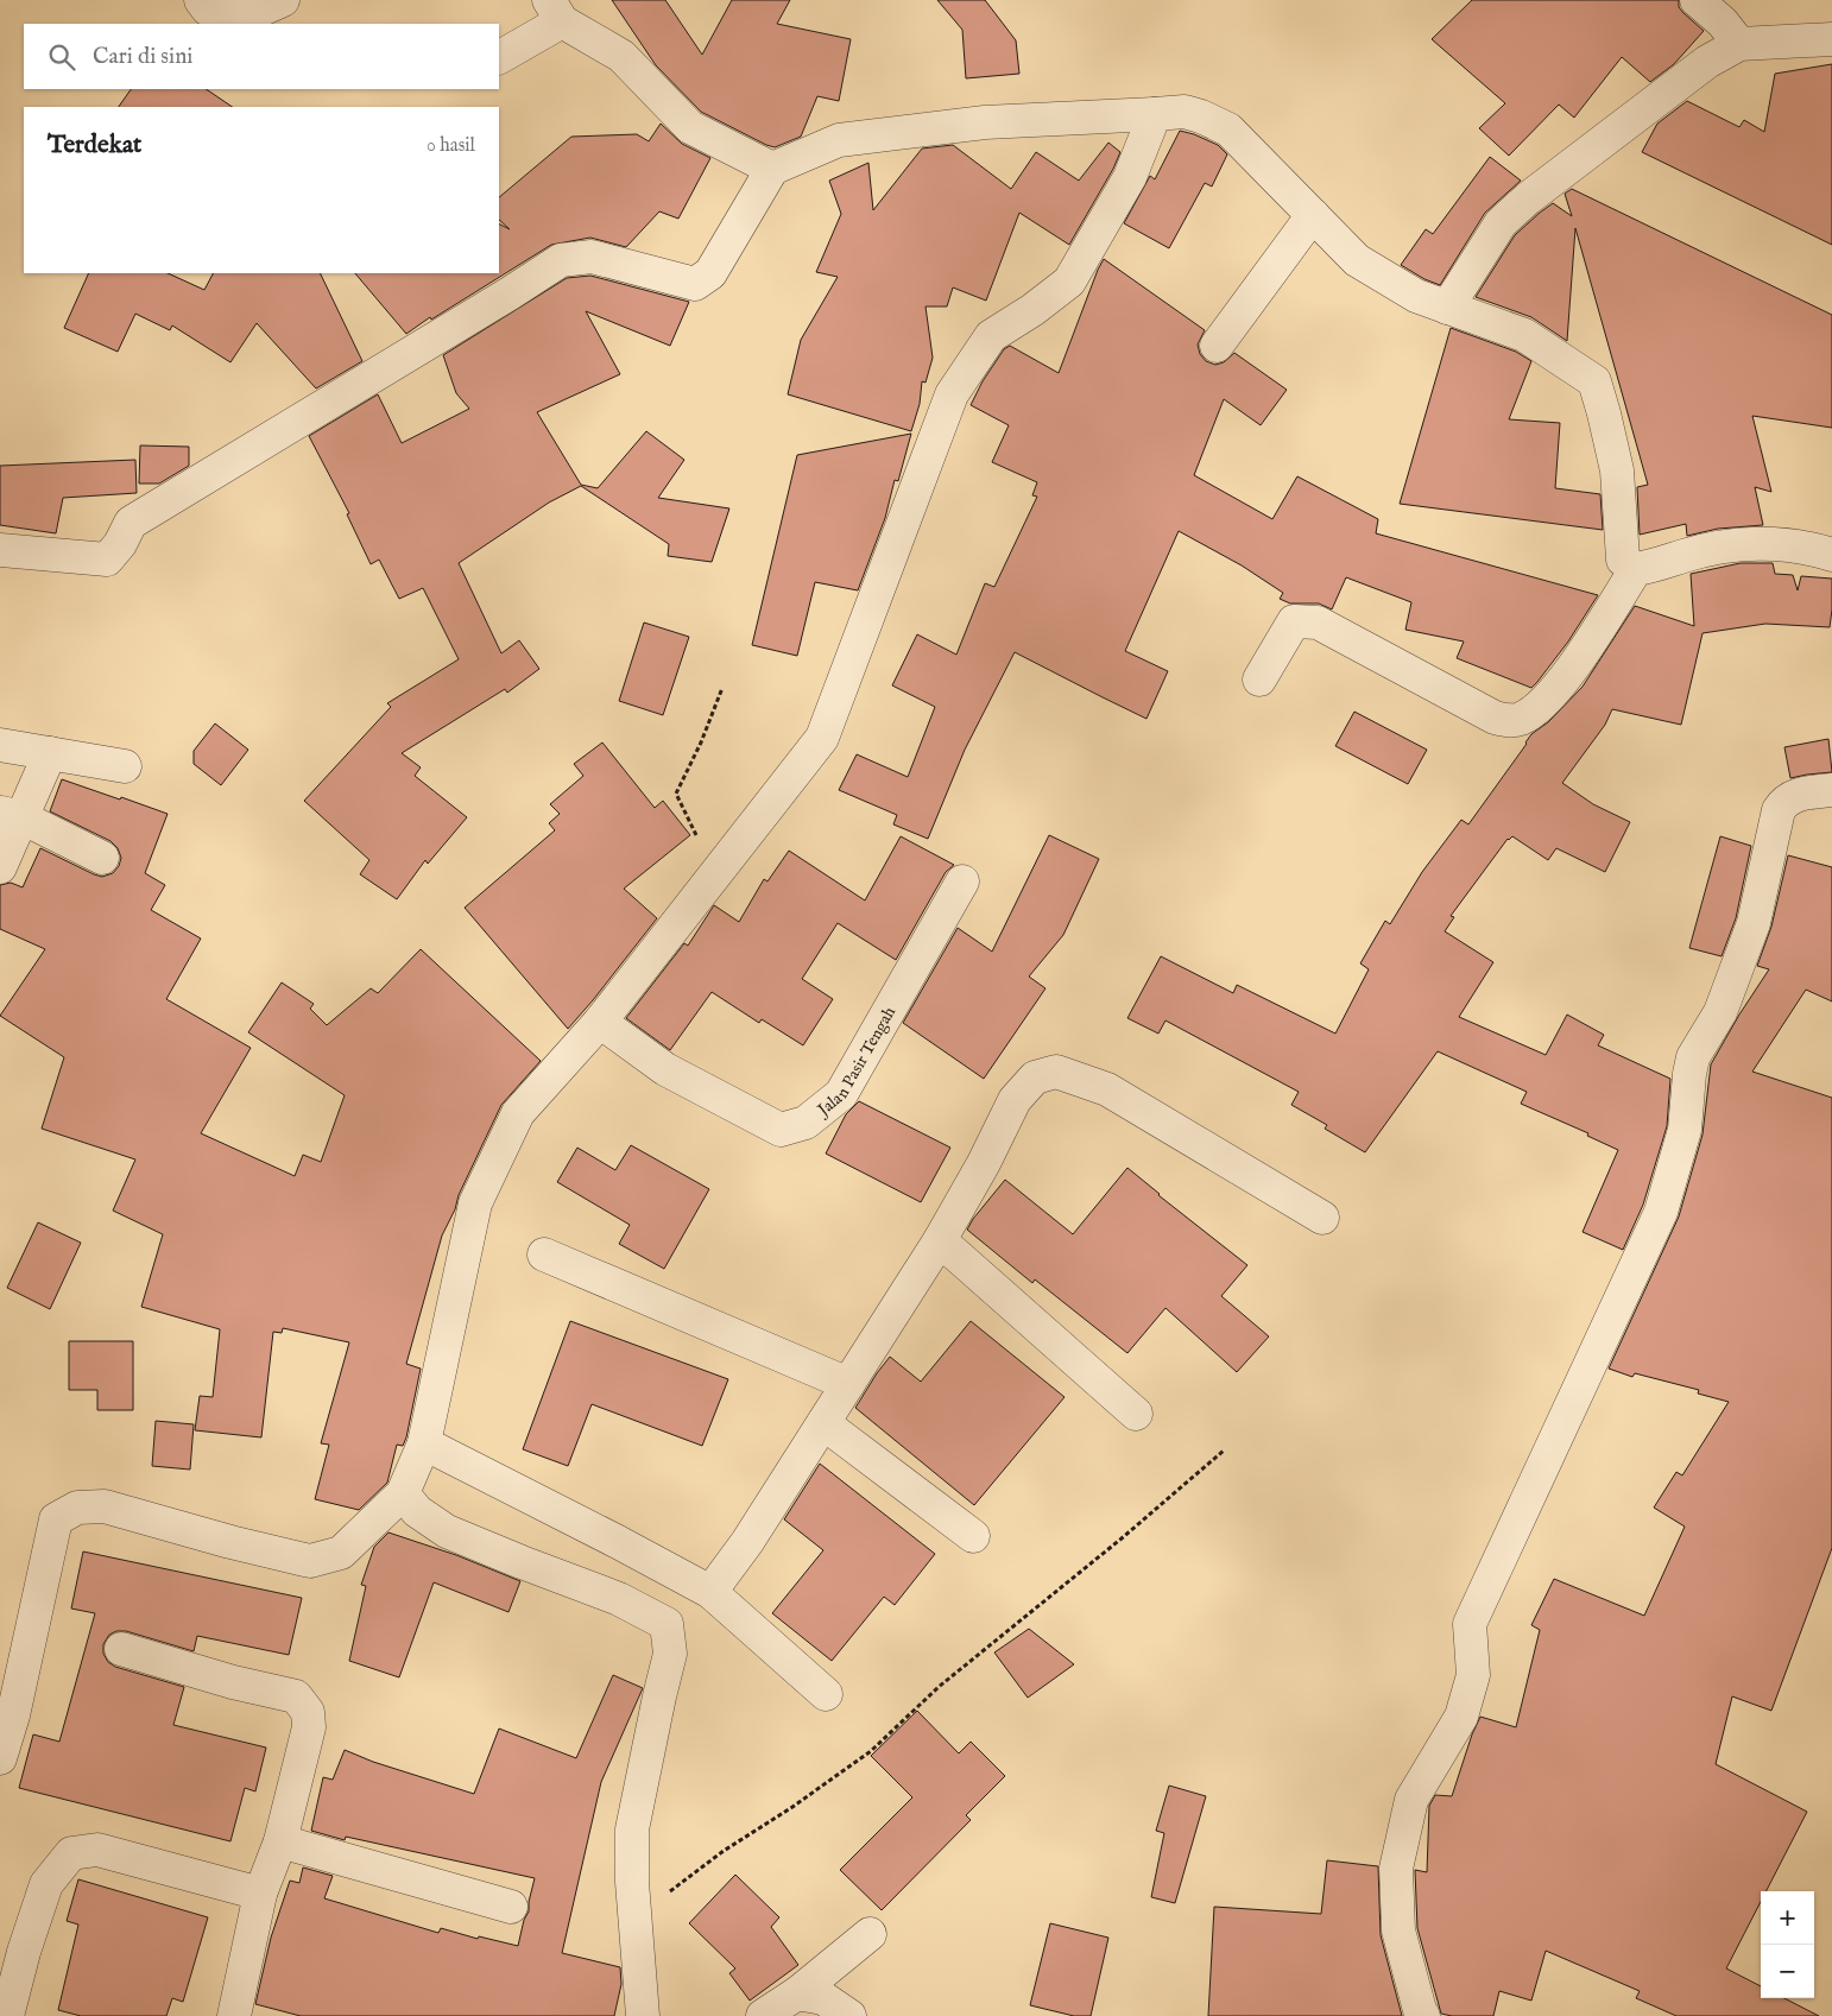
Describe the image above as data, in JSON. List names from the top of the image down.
{
  "streets": {
    "street": ["Jalan Pasir Tengah"]
  },
  "page": {
    "search": "Cari di sini",
    "heading": ["Terdekat", "0 hasil"],
    "map_buttons": ["+", "−"]
  }
}
